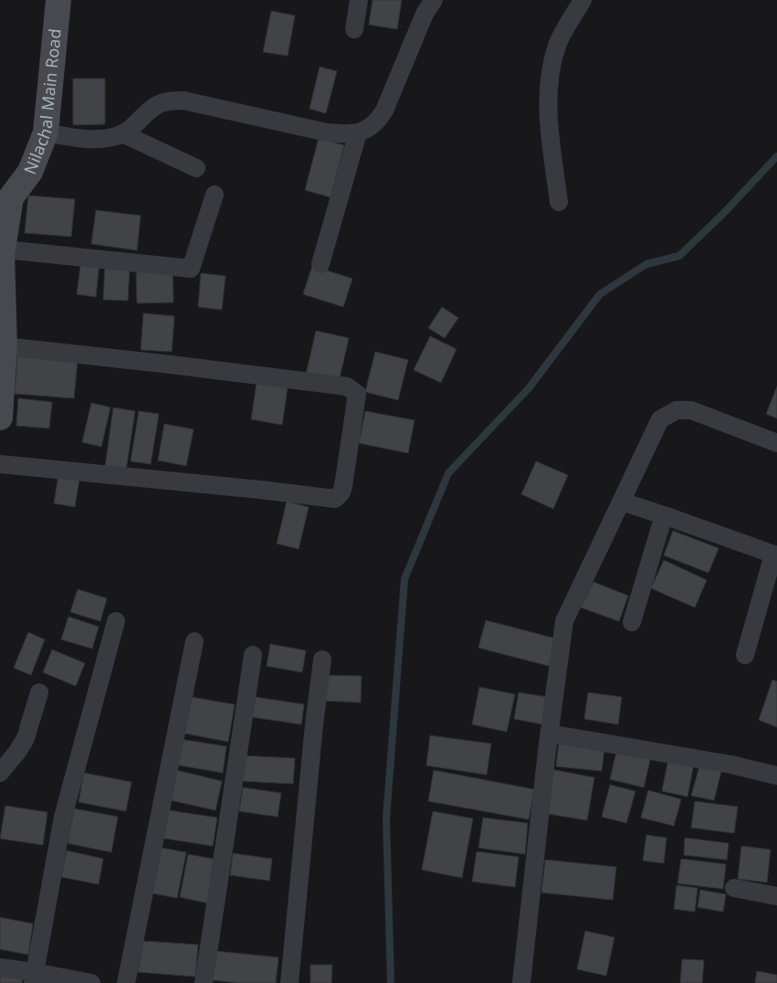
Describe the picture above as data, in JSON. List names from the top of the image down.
{
  "streets": {
    "street": ["Nilachal Main Road"]
  }
}
